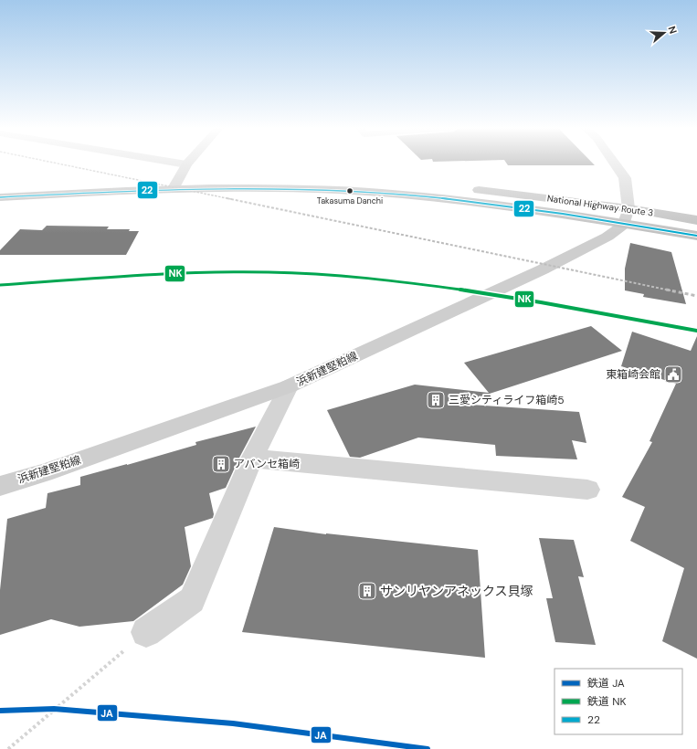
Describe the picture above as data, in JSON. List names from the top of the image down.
{
  "streets": {
    "highway": ["National Highway Route 3"],
    "main road": ["浜新建堅粕線"]
  },
  "crossings": [
    ["National Highway Route 3", "浜新建堅粕線"]
  ],
  "places": {
    "other": ["Takasuma Danchi"],
    "public building": ["東箱崎会館"],
    "building": ["三愛シティライフ箱崎5", "アバンセ箱崎", "サンリヤンアネックス貝塚"]
  },
  "lines": ["transit line 22", "rail line NK", "rail line JA"],
  "legend": ["鉄道 JA", "鉄道 NK", "22"],
  "north": "right"
}
